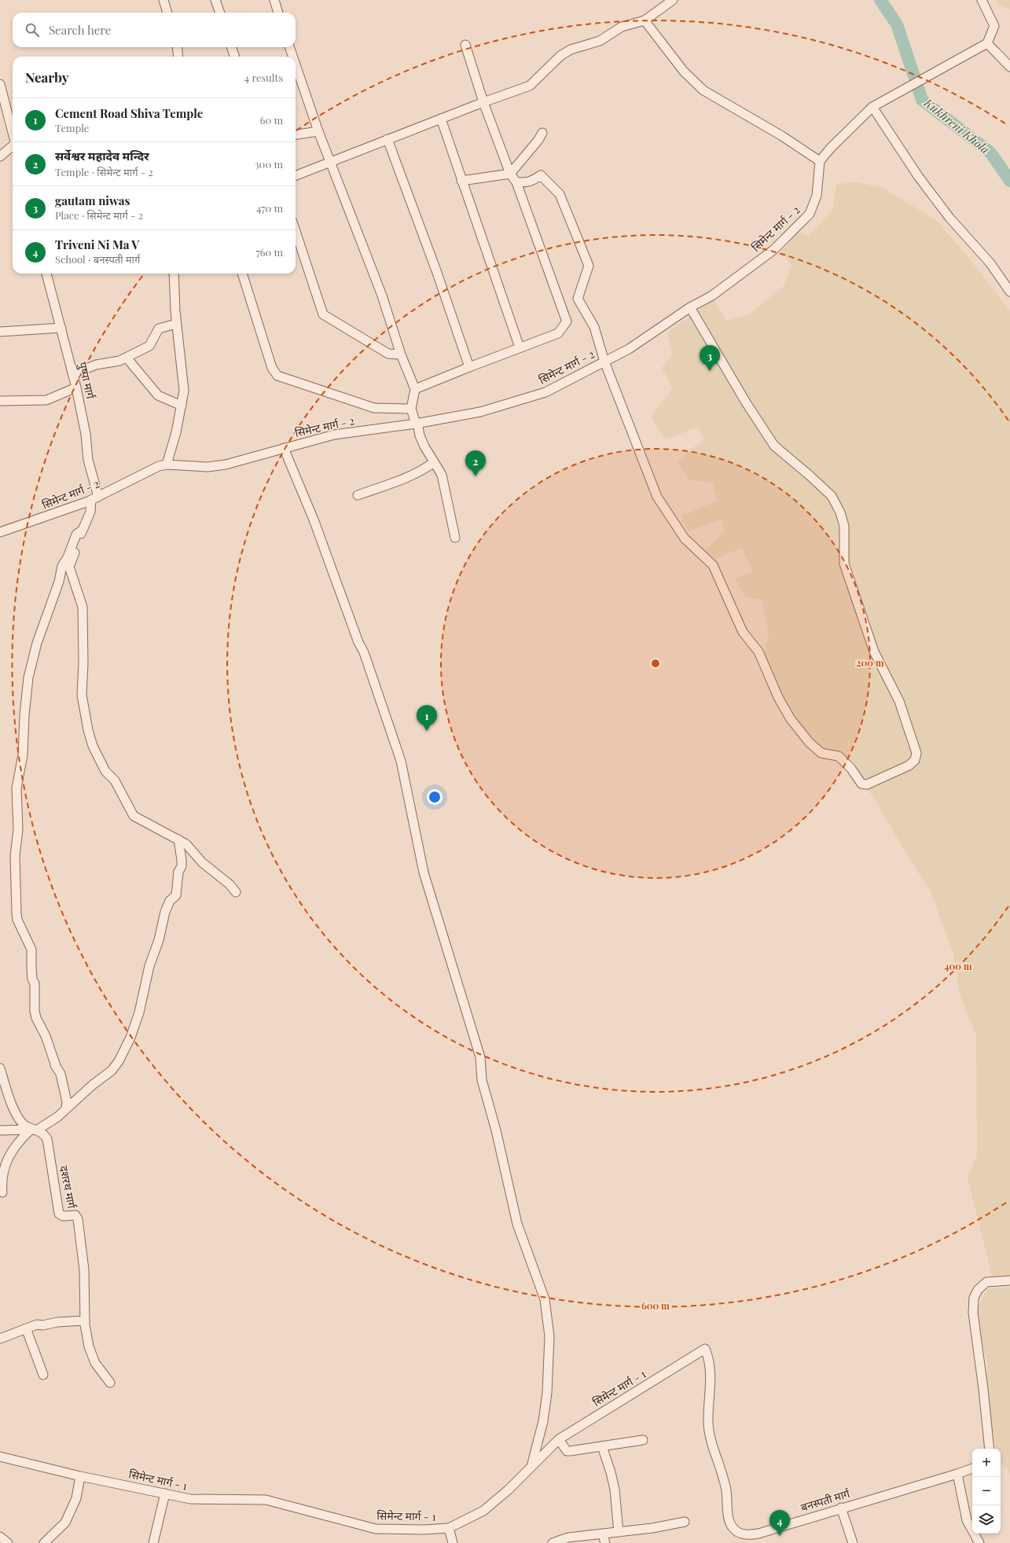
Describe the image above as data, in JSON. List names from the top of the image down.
{
  "streets": {
    "street": [
      "सिमेन्ट मार्ग - 2",
      "पुष्पा मार्ग",
      "दशरथ मार्ग",
      "सिमेन्ट मार्ग - 1",
      "बनस्पती मार्ग"
    ]
  },
  "crossings": [
    ["सिमेन्ट मार्ग - 2", "पुष्पा मार्ग"],
    ["सिमेन्ट मार्ग - 1", "बनस्पती मार्ग"]
  ],
  "water": ["Kukhreni Khola"],
  "page": {
    "search": "Search here",
    "heading": ["Nearby", "4 results"],
    "list": [
      {
        "mark": "1",
        "name": "Cement Road Shiva Temple",
        "note": "Temple",
        "value": "60 m"
      },
      {
        "mark": "2",
        "name": "सर्वेश्वर महादेव मन्दिर",
        "note": "Temple · सिमेन्ट मार्ग - 2",
        "value": "300 m"
      },
      {
        "mark": "3",
        "name": "gautam niwas",
        "note": "Place · सिमेन्ट मार्ग - 2",
        "value": "470 m"
      },
      {
        "mark": "4",
        "name": "Triveni Ni Ma V",
        "note": "School · बनस्पती मार्ग",
        "value": "760 m"
      }
    ],
    "pins": [
      "3",
      "2",
      "1",
      "4"
    ],
    "map_buttons": ["+", "−"]
  },
  "rings": ["200 m", "400 m", "600 m"]
}
